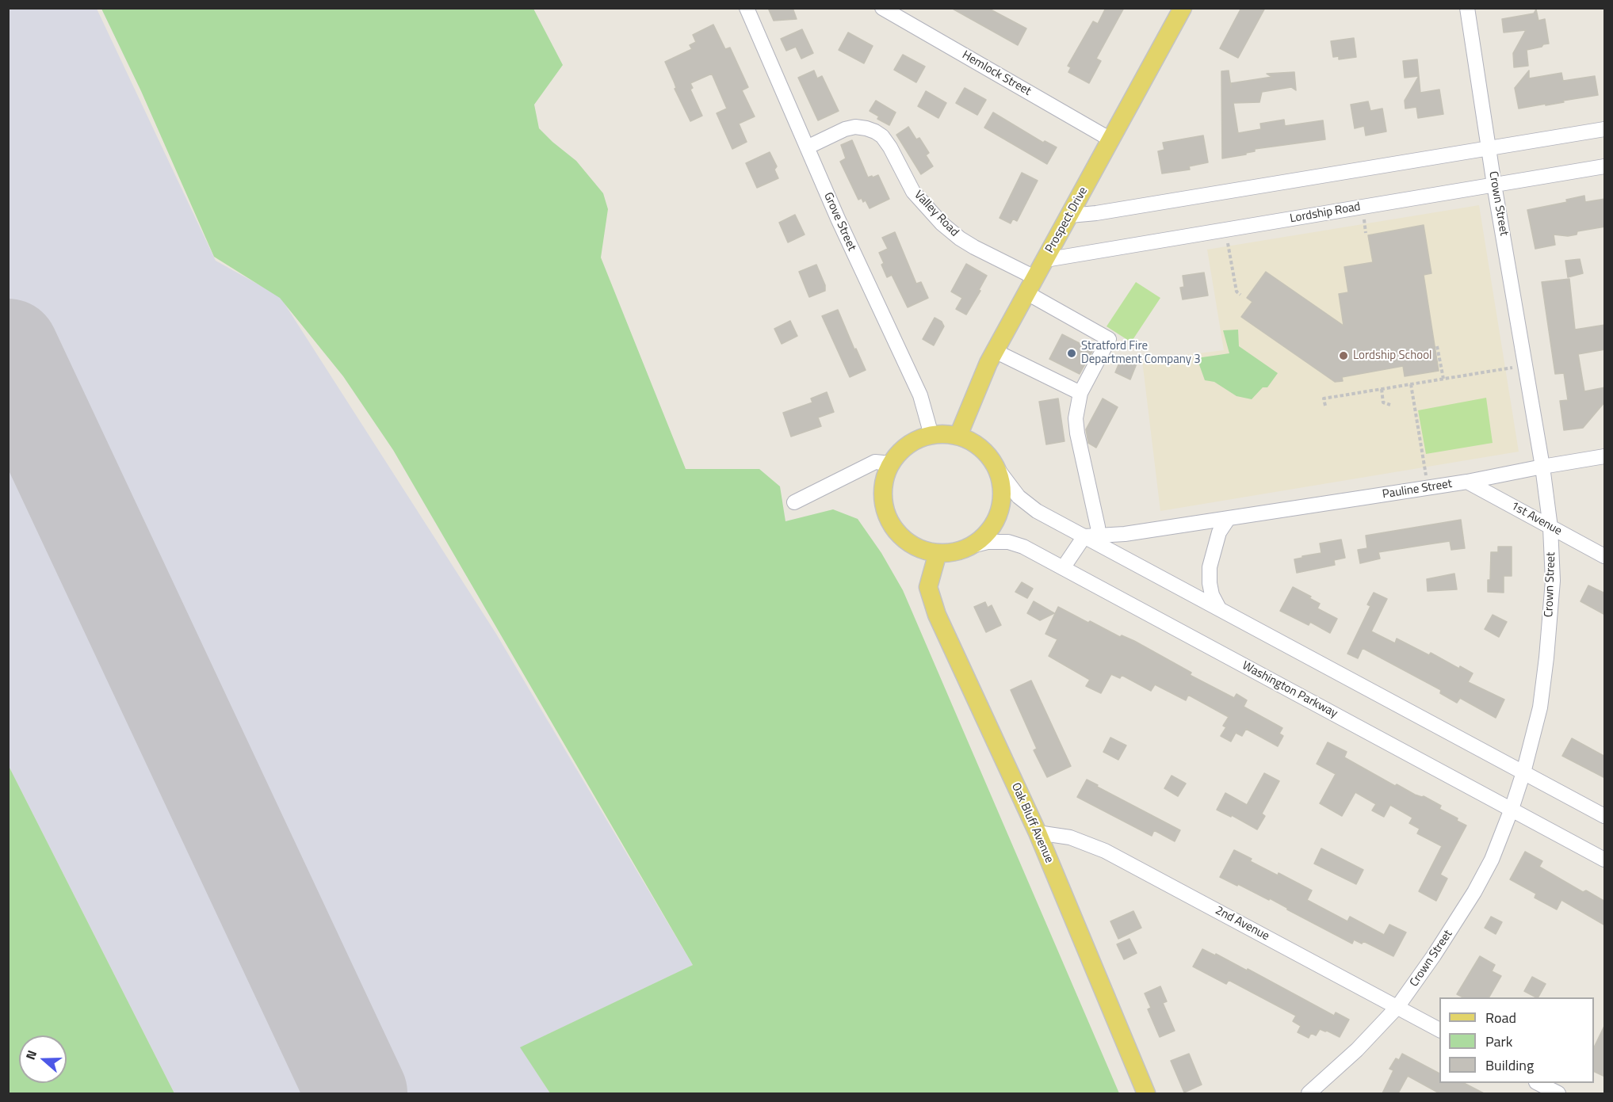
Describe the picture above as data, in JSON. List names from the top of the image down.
{
  "streets": {
    "main road": ["Prospect Drive", "Oak Bluff Avenue"],
    "street": [
      "Hemlock Street",
      "Crown Street",
      "Lordship Road",
      "Valley Road",
      "Grove Street",
      "Pauline Street",
      "1st Avenue",
      "Washington Parkway",
      "2nd Avenue"
    ]
  },
  "crossings": [
    ["Hemlock Street", "Prospect Drive"],
    ["Crown Street", "Lordship Road"],
    ["Crown Street", "Pauline Street"],
    ["Crown Street", "1st Avenue"],
    ["Crown Street", "Washington Parkway"],
    ["Crown Street", "2nd Avenue"],
    ["Lordship Road", "Prospect Drive"],
    ["Valley Road", "Prospect Drive"],
    ["Valley Road", "Grove Street"],
    ["Prospect Drive", "Grove Street"],
    ["Prospect Drive", "Washington Parkway"],
    ["Prospect Drive", "Oak Bluff Avenue"],
    ["Grove Street", "Washington Parkway"],
    ["Grove Street", "Oak Bluff Avenue"],
    ["Pauline Street", "1st Avenue"],
    ["Washington Parkway", "Oak Bluff Avenue"],
    ["Oak Bluff Avenue", "2nd Avenue"]
  ],
  "places": ["Stratford Fire Department Company 3", "Lordship School"],
  "legend": ["Road", "Park", "Building"],
  "north": "left"
}
